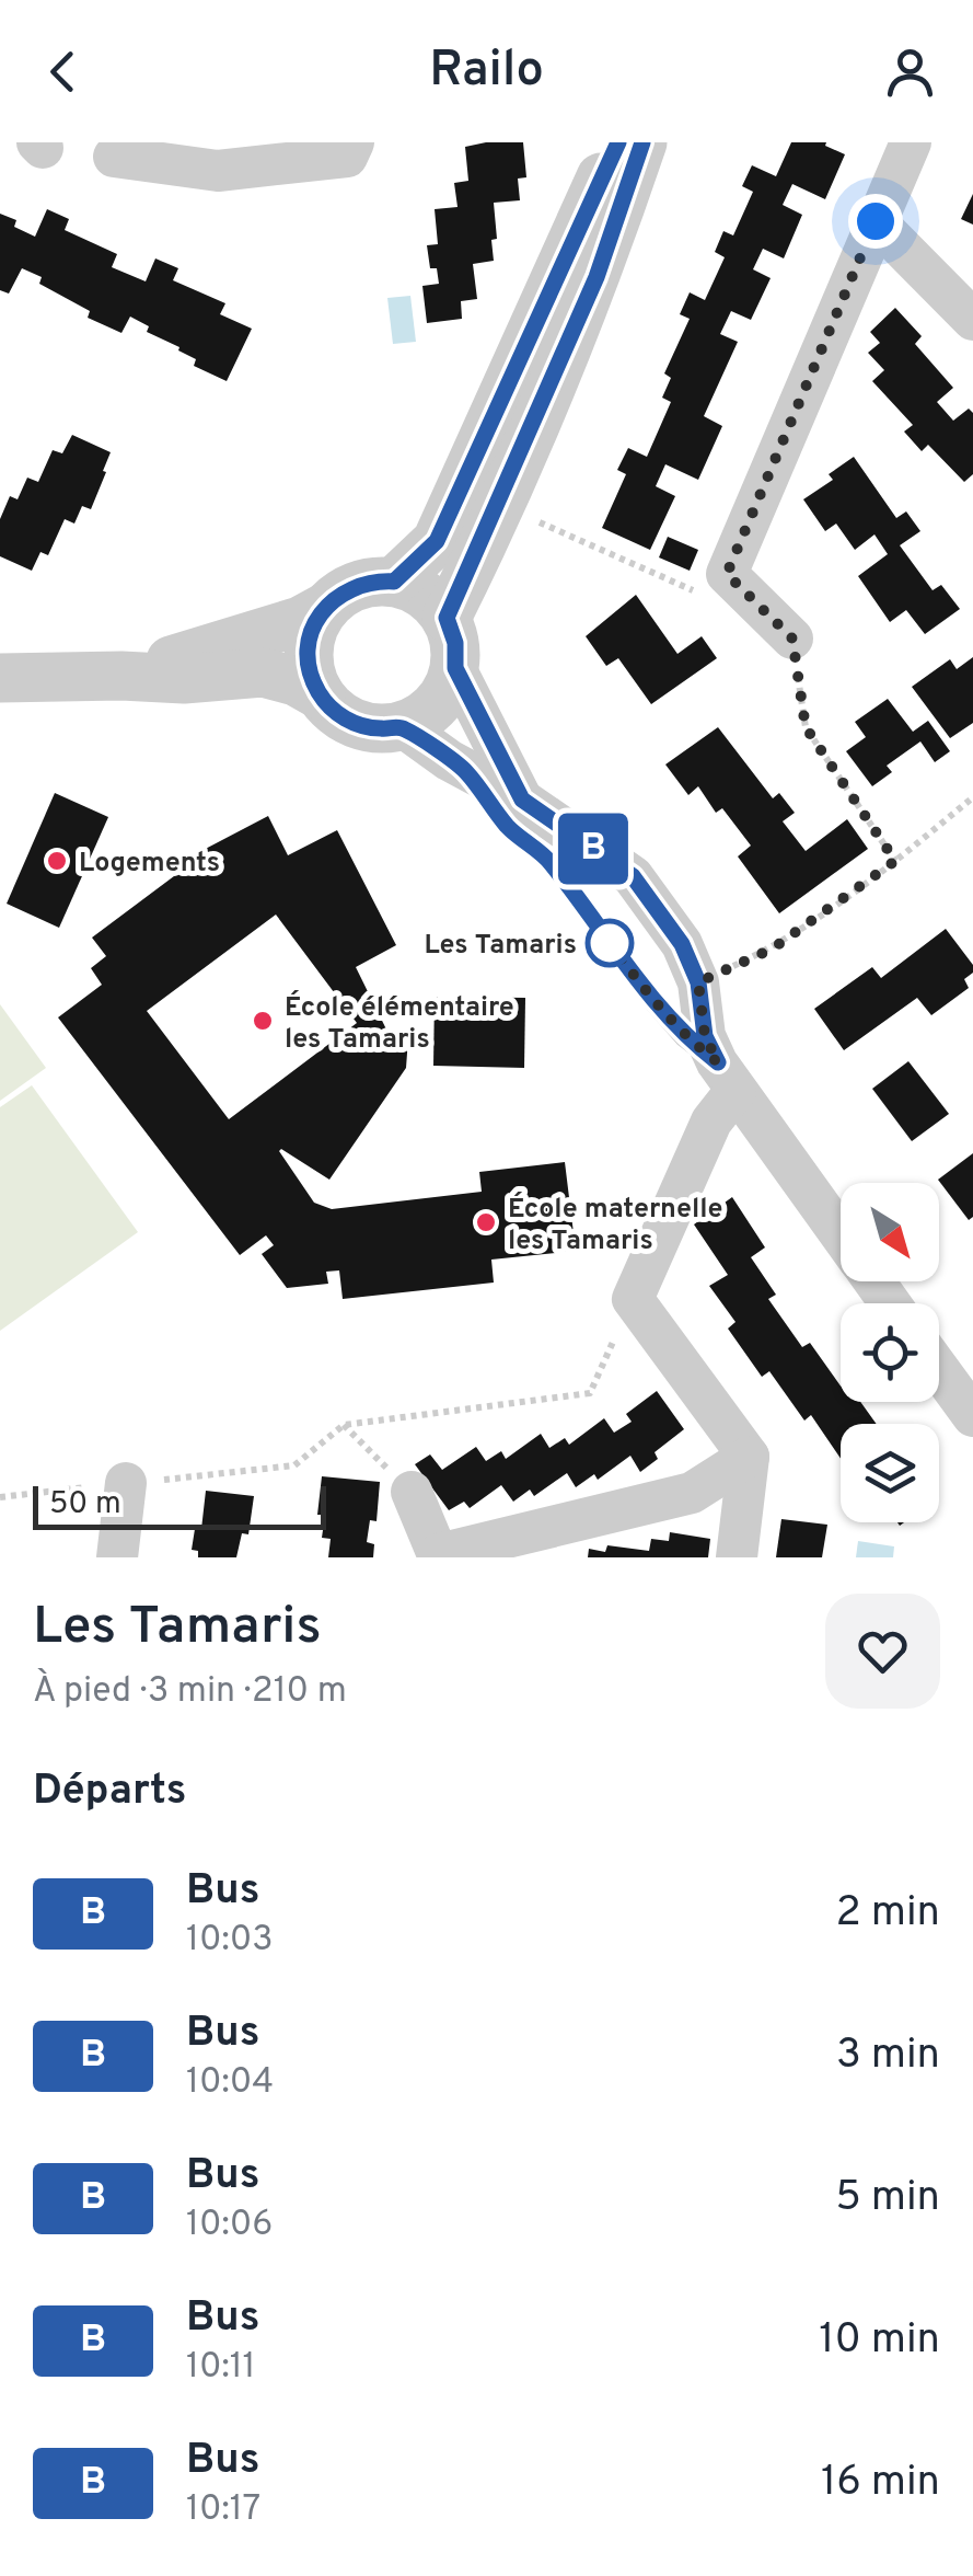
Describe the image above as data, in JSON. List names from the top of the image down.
{
  "places": [
    "Logements",
    "Les Tamaris",
    "École élémentaire les Tamaris",
    "École maternelle les Tamaris"
  ],
  "lines": ["bus line B"],
  "scale_bar": "50 m",
  "north": "bottom right",
  "page": {
    "header": "Railo",
    "on_map": "B",
    "scale": "50 m",
    "heading": [
      ["Les Tamaris", "À pied · 3 min · 210 m"],
      "Départs"
    ],
    "list": [
      {
        "mark": "B",
        "name": "Bus",
        "note": "10:03",
        "value": "2 min"
      },
      {
        "mark": "B",
        "name": "Bus",
        "note": "10:04",
        "value": "3 min"
      },
      {
        "mark": "B",
        "name": "Bus",
        "note": "10:06",
        "value": "5 min"
      },
      {
        "mark": "B",
        "name": "Bus",
        "note": "10:11",
        "value": "10 min"
      },
      {
        "mark": "B",
        "name": "Bus",
        "note": "10:17",
        "value": "16 min"
      }
    ]
  }
}
